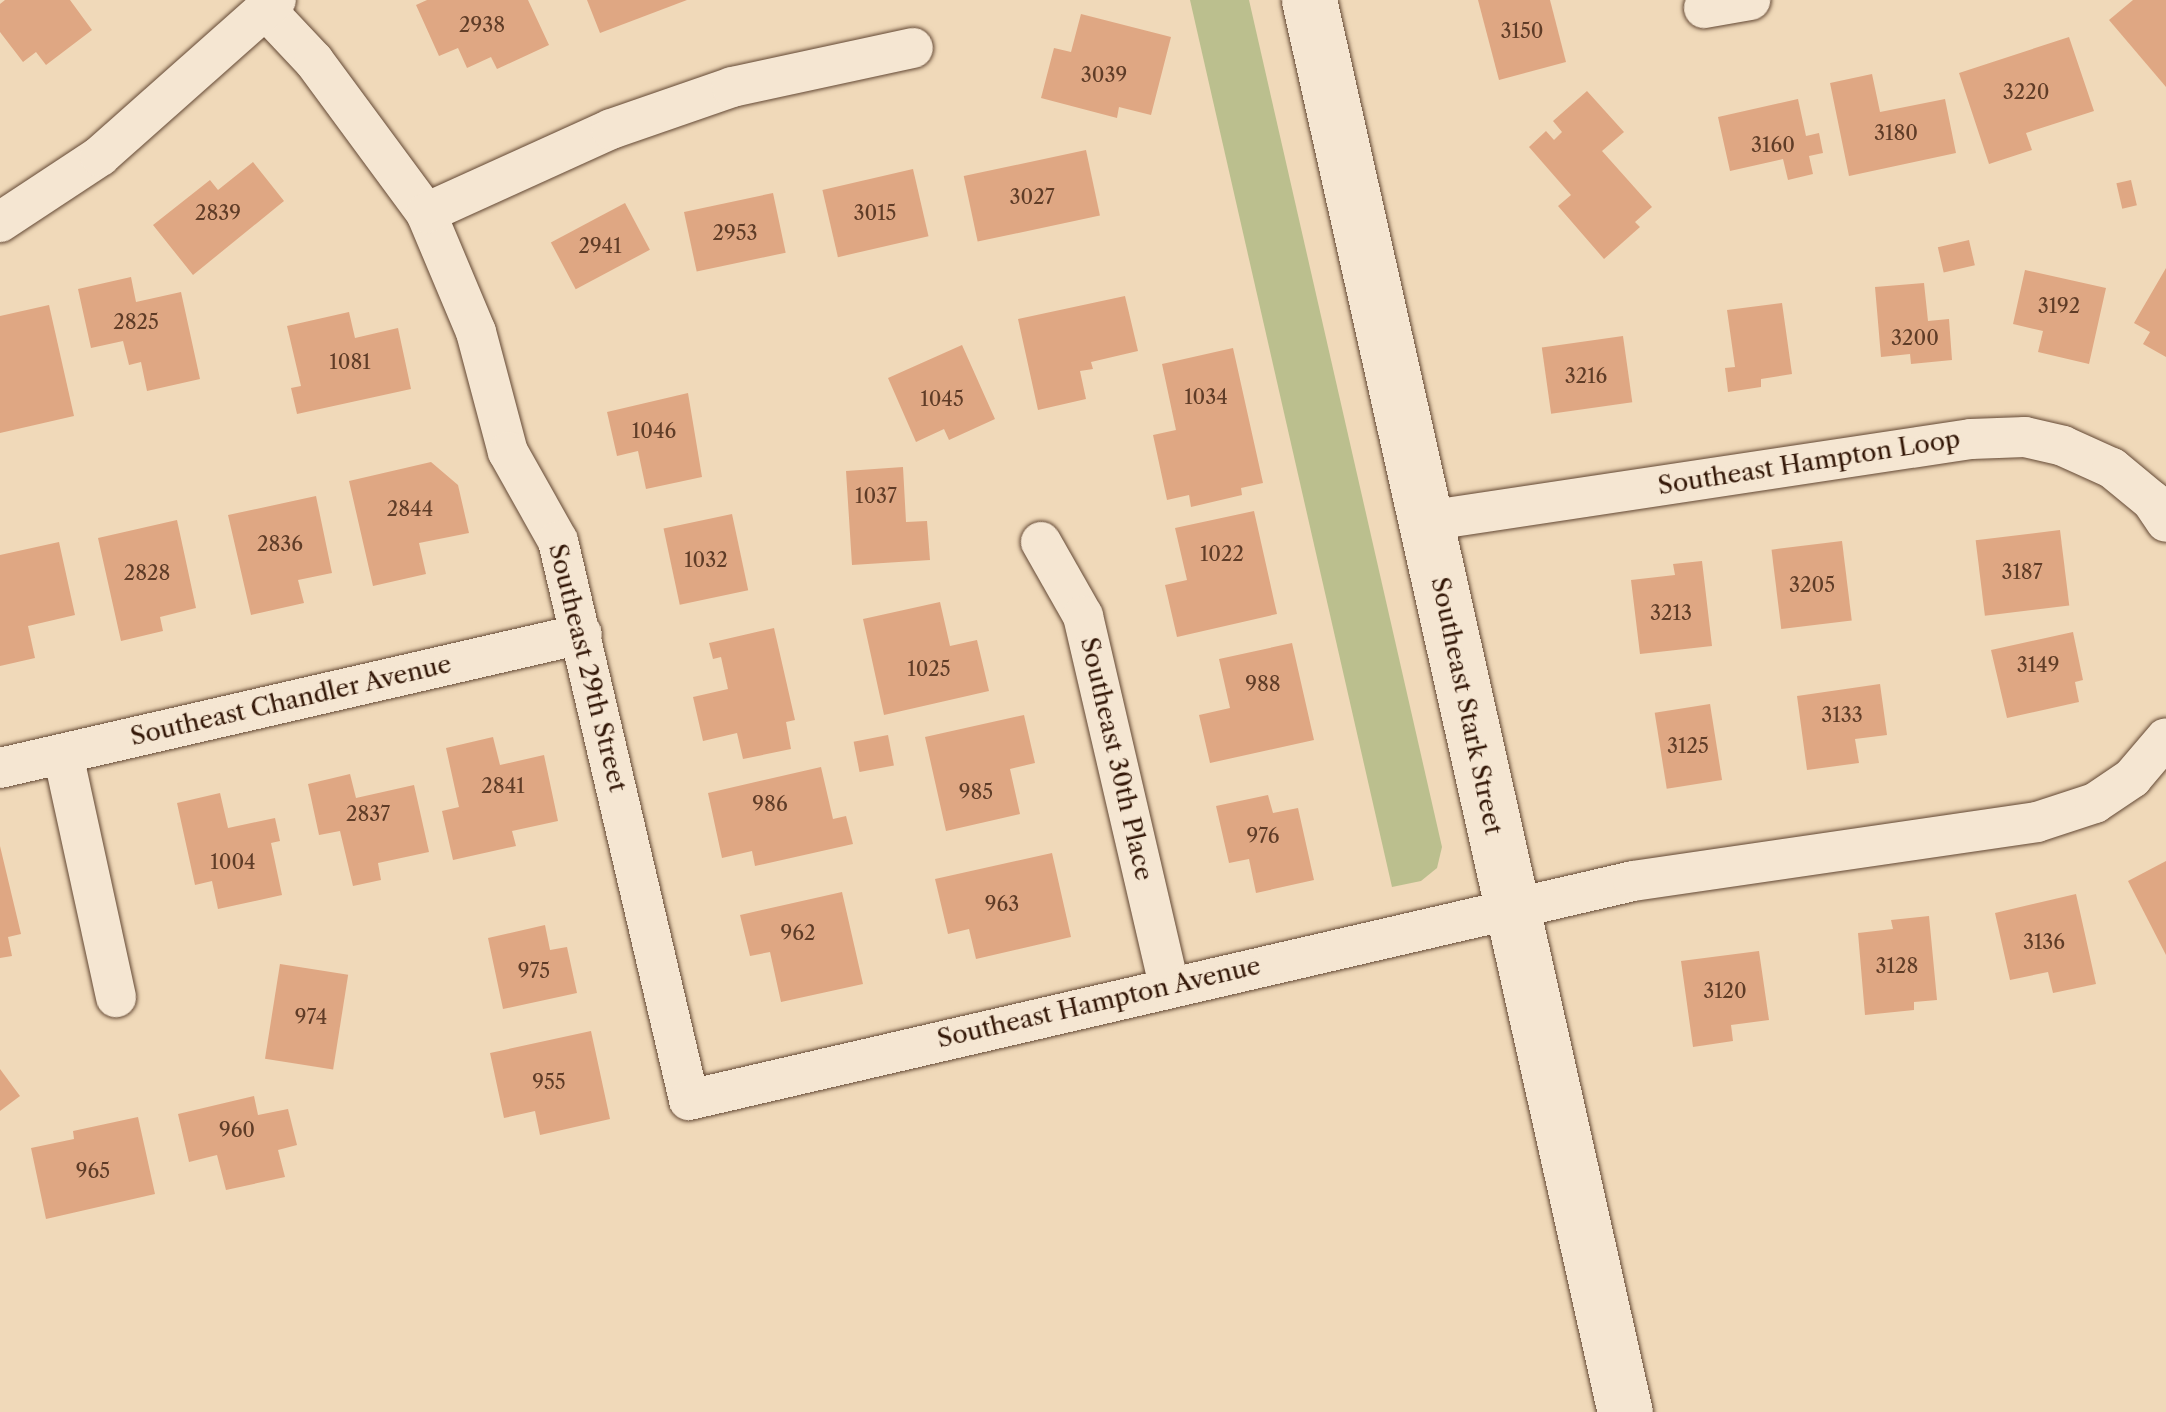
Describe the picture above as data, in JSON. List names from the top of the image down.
{
  "streets": {
    "main road": ["Southeast Stark Street"],
    "street": [
      "Southeast Hampton Loop",
      "Southeast 29th Street",
      "Southeast Chandler Avenue",
      "Southeast 30th Place",
      "Southeast Hampton Avenue"
    ]
  },
  "crossings": [
    ["Southeast Hampton Loop", "Southeast Stark Street"],
    ["Southeast 29th Street", "Southeast Chandler Avenue"],
    ["Southeast 29th Street", "Southeast Hampton Avenue"],
    ["Southeast Stark Street", "Southeast Hampton Avenue"],
    ["Southeast 30th Place", "Southeast Hampton Avenue"]
  ],
  "house_numbers": [
    "2938",
    "3150",
    "3039",
    "3220",
    "3180",
    "3160",
    "3027",
    "2839",
    "3015",
    "2953",
    "2941",
    "3192",
    "2825",
    "3200",
    "1081",
    "3216",
    "1034",
    "1045",
    "1046",
    "1037",
    "2844",
    "2836",
    "1022",
    "1032",
    "3187",
    "2828",
    "3205",
    "3213",
    "3149",
    "1025",
    "988",
    "3133",
    "3125",
    "2841",
    "985",
    "986",
    "2837",
    "976",
    "1004",
    "963",
    "962",
    "3136",
    "3128",
    "975",
    "3120",
    "974",
    "955",
    "960",
    "965"
  ]
}
